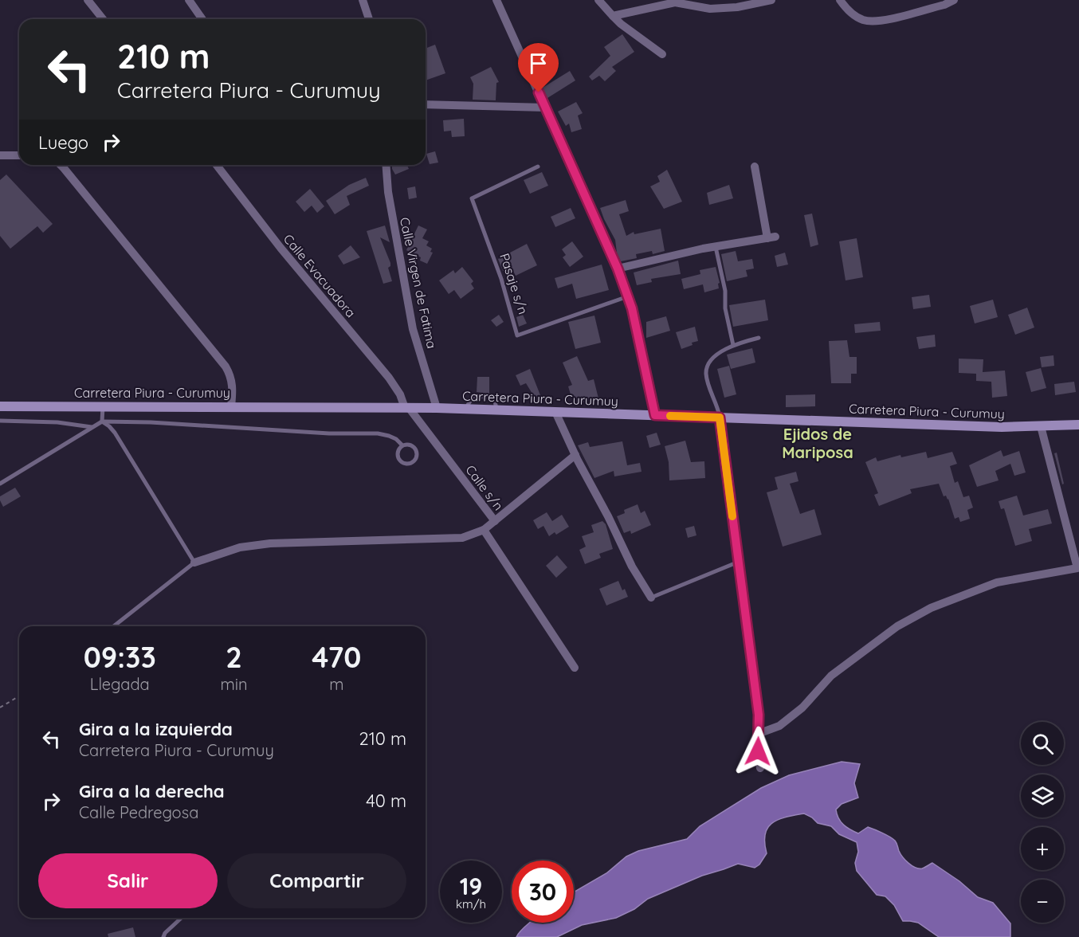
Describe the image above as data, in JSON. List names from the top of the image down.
{
  "streets": {
    "main road": ["Carretera Piura - Curumuy"],
    "street": ["Calle Evacuadora", "Calle Virgen de Fatima", "Calle s/n"],
    "lane": ["Pasaje s/n"]
  },
  "crossings": [
    ["Calle Evacuadora", "Carretera Piura - Curumuy"],
    ["Calle Evacuadora", "Calle s/n"],
    ["Calle Virgen de Fatima", "Carretera Piura - Curumuy"],
    ["Carretera Piura - Curumuy", "Calle s/n"]
  ],
  "districts": ["Ejidos de Mariposa"],
  "page": {
    "turn": ["210 m", "Carretera Piura - Curumuy"],
    "then": "Luego",
    "eta": [
      "09:33",
      "Llegada",
      "2",
      "min",
      "470",
      "m"
    ],
    "list": [
      {
        "name": "Gira a la izquierda",
        "note": "Carretera Piura - Curumuy",
        "value": "210 m"
      },
      {
        "name": "Gira a la derecha",
        "note": "Calle Pedregosa",
        "value": "40 m"
      }
    ],
    "map_buttons": ["+", "−"],
    "buttons": ["Salir", "Compartir"],
    "speed": "19 km/h",
    "limit": "30"
  }
}
